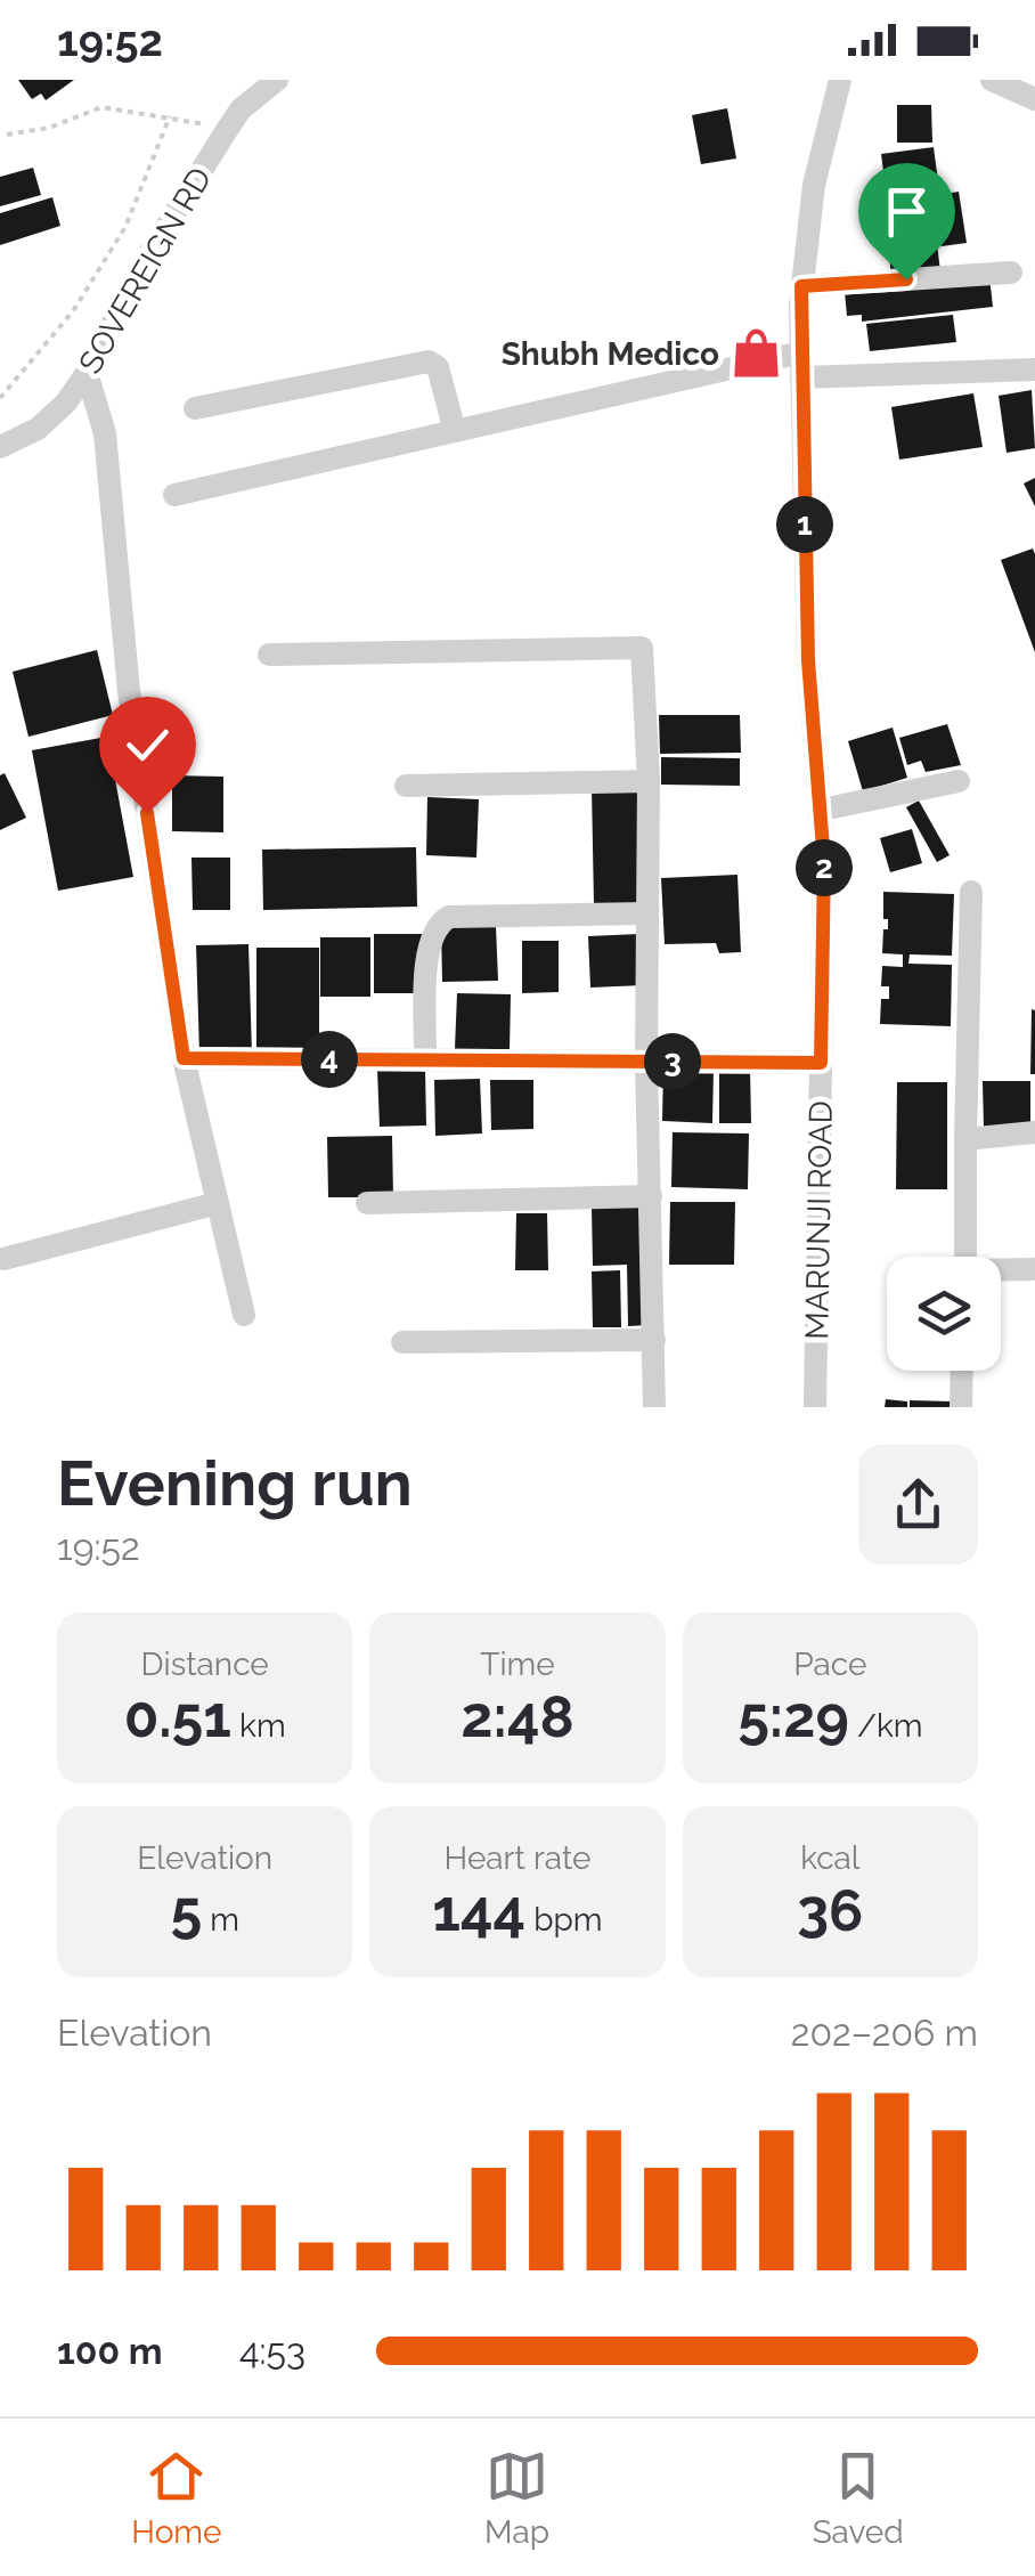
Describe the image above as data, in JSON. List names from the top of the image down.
{
  "streets": {
    "street": ["SOVEREIGN RD", "MARUNJI ROAD"]
  },
  "places": {
    "shop": ["Shubh Medico"]
  },
  "page": {
    "status": "19:52",
    "pins": [
      "1",
      "2",
      "4",
      "3"
    ],
    "heading": ["Evening run", "19:52"],
    "stats": [
      ["Distance", "0.51 km"],
      ["Time", "2:48"],
      ["Pace", "5:29 /km"],
      ["Elevation", "5 m"],
      ["Heart rate", "144 bpm"],
      ["kcal", "36"]
    ],
    "chart": ["Elevation", "202–206 m"],
    "list": [
      {
        "name": "100 m",
        "note": "4:53"
      }
    ],
    "tabs": ["Home", "Map", "Saved"]
  }
}
